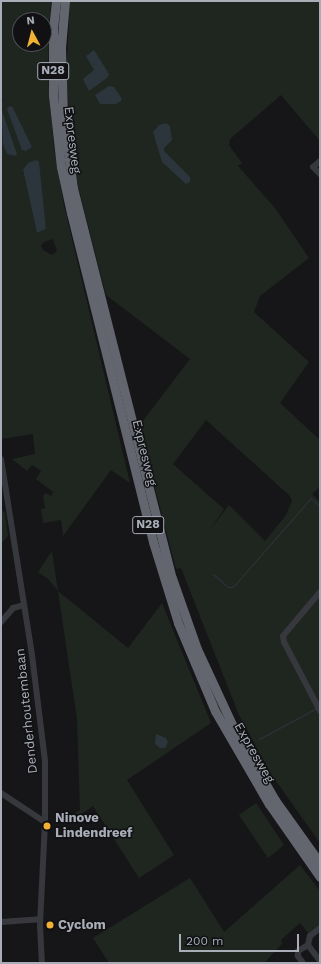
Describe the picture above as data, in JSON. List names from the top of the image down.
{
  "streets": {
    "highway": ["N28", "Expresweg"],
    "street": ["Denderhoutembaan"]
  },
  "places": ["Ninove Lindendreef", "Cyclom"],
  "scale_bar": "200 m",
  "north": "top"
}
